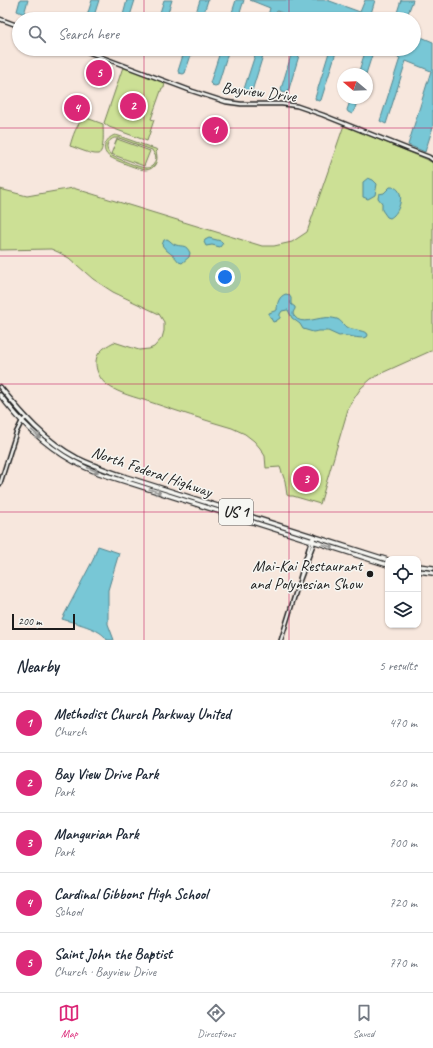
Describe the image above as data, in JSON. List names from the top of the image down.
{
  "streets": {
    "main road": ["North Federal Highway", "US 1"],
    "street": ["Bayview Drive"]
  },
  "places": ["Mai-Kai Restaurant and Polynesian Show"],
  "scale_bar": "200 m",
  "north": "left",
  "page": {
    "search": "Search here",
    "pins": [
      "5",
      "2",
      "4",
      "1",
      "3"
    ],
    "scale": "200 m",
    "heading": ["Nearby", "5 results"],
    "list": [
      {
        "mark": "1",
        "name": "Methodist Church Parkway United",
        "note": "Church",
        "value": "470 m"
      },
      {
        "mark": "2",
        "name": "Bay View Drive Park",
        "note": "Park",
        "value": "620 m"
      },
      {
        "mark": "3",
        "name": "Mangurian Park",
        "note": "Park",
        "value": "700 m"
      },
      {
        "mark": "4",
        "name": "Cardinal Gibbons High School",
        "note": "School",
        "value": "720 m"
      },
      {
        "mark": "5",
        "name": "Saint John the Baptist",
        "note": "Church · Bayview Drive",
        "value": "770 m"
      }
    ],
    "nav": ["Map", "Directions", "Saved"]
  }
}
